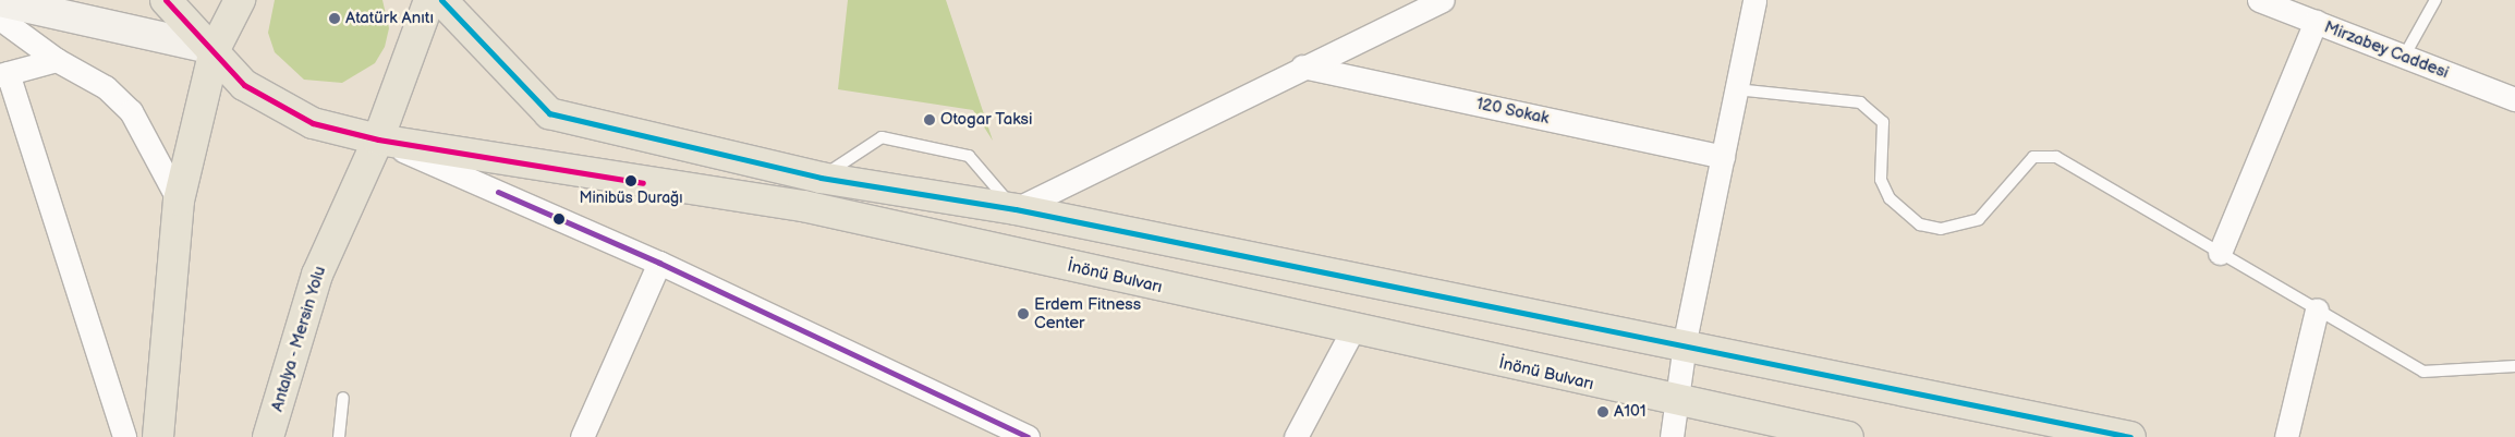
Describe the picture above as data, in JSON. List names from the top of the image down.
{
  "streets": {
    "main road": ["İnönü Bulvarı", "Antalya - Mersin Yolu"],
    "street": ["Mirzabey Caddesi", "120 Sokak"]
  },
  "crossings": [
    ["İnönü Bulvarı", "Antalya - Mersin Yolu"]
  ],
  "places": [
    "Atatürk Anıtı",
    "Otogar Taksi",
    "Minibüs Durağı",
    "Erdem Fitness Center",
    "A101"
  ]
}
